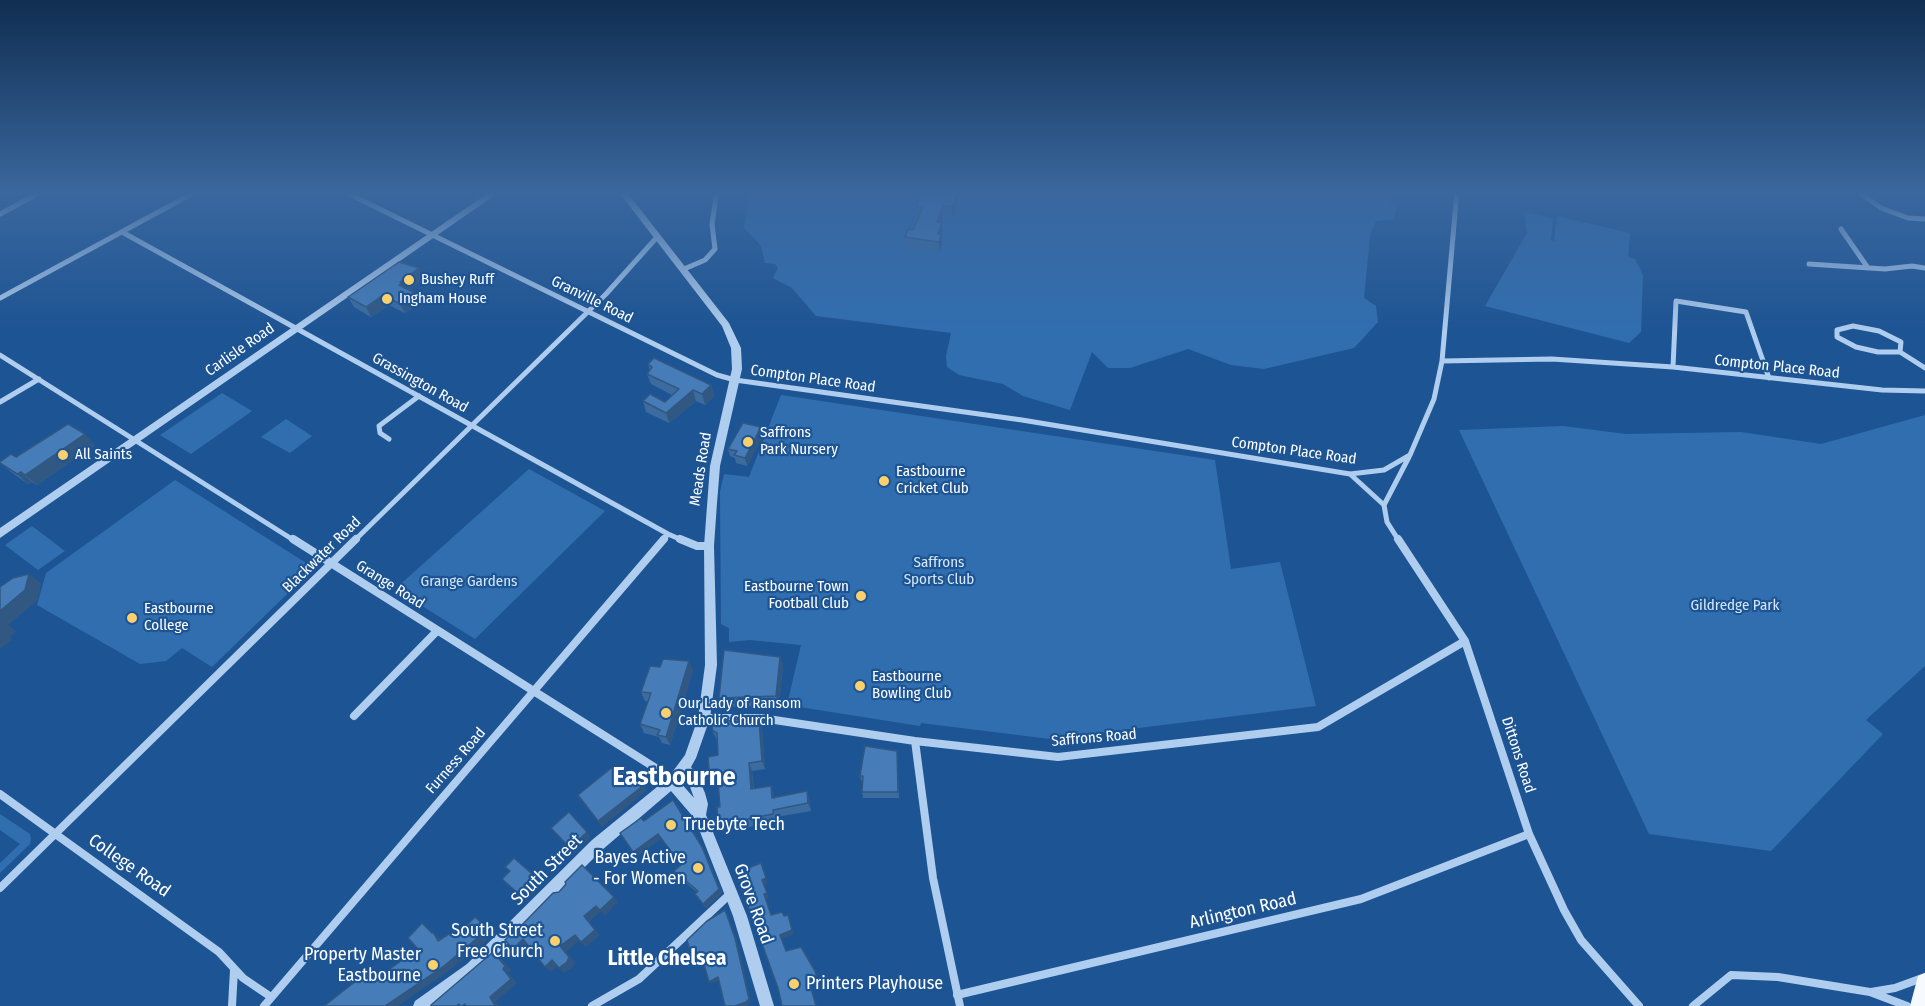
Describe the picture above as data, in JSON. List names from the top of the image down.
{
  "streets": {
    "street": [
      "Granville Road",
      "Carlisle Road",
      "Compton Place Road",
      "Grassington Road",
      "Meads Road",
      "Blackwater Road",
      "Grange Road",
      "Saffrons Road",
      "Dittons Road",
      "Furness Road",
      "College Road",
      "South Street",
      "Grove Road",
      "Arlington Road"
    ]
  },
  "crossings": [
    ["Granville Road", "Compton Place Road"],
    ["Granville Road", "Meads Road"],
    ["Granville Road", "Blackwater Road"],
    ["Carlisle Road", "Grassington Road"],
    ["Carlisle Road", "Grange Road"],
    ["Compton Place Road", "Meads Road"],
    ["Compton Place Road", "Dittons Road"],
    ["Grassington Road", "Meads Road"],
    ["Grassington Road", "Blackwater Road"],
    ["Grassington Road", "Furness Road"],
    ["Meads Road", "Grange Road"],
    ["Meads Road", "Saffrons Road"],
    ["Meads Road", "South Street"],
    ["Meads Road", "Grove Road"],
    ["Blackwater Road", "Grange Road"],
    ["Blackwater Road", "College Road"],
    ["Grange Road", "Furness Road"],
    ["Grange Road", "South Street"],
    ["Grange Road", "Grove Road"],
    ["Saffrons Road", "Dittons Road"],
    ["Dittons Road", "Arlington Road"],
    ["Furness Road", "College Road"],
    ["South Street", "Grove Road"]
  ],
  "districts": ["Eastbourne", "Little Chelsea"],
  "parks": ["Saffrons Sports Club", "Grange Gardens", "Gildredge Park"],
  "places": [
    "Bushey Ruff",
    "Ingham House",
    "Saffrons Park Nursery",
    "All Saints",
    "Eastbourne Cricket Club",
    "Eastbourne Town Football Club",
    "Eastbourne College",
    "Eastbourne Bowling Club",
    "Our Lady of Ransom Catholic Church",
    "Truebyte Tech",
    "Bayes Active - For Women",
    "South Street Free Church",
    "Property Master Eastbourne",
    "Printers Playhouse"
  ]
}
